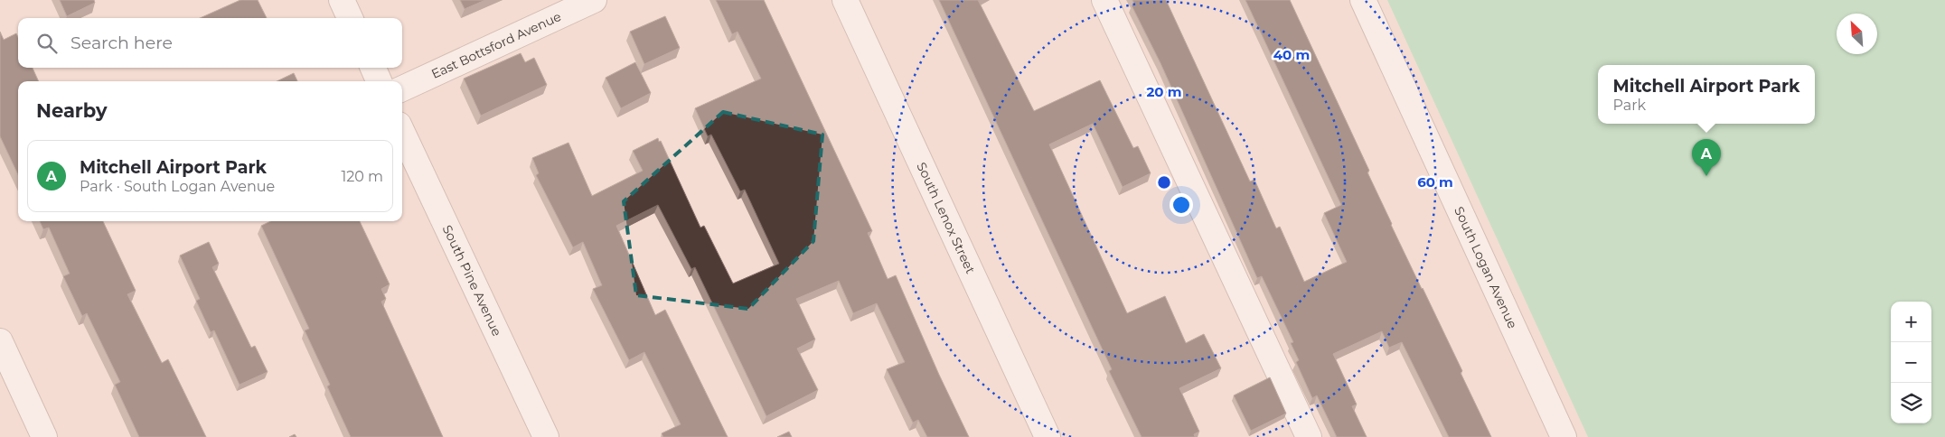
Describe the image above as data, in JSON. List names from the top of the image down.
{
  "streets": {
    "street": [
      "East Bottsford Avenue",
      "South Lenox Street",
      "South Logan Avenue",
      "South Pine Avenue"
    ]
  },
  "north": "top left",
  "page": {
    "search": "Search here",
    "popup": ["Mitchell Airport Park", "Park"],
    "heading": "Nearby",
    "pins": "A",
    "list": [
      {
        "mark": "A",
        "name": "Mitchell Airport Park",
        "note": "Park · South Logan Avenue",
        "value": "120 m"
      }
    ],
    "map_buttons": ["+", "−"]
  },
  "rings": ["40 m", "20 m", "60 m"]
}
